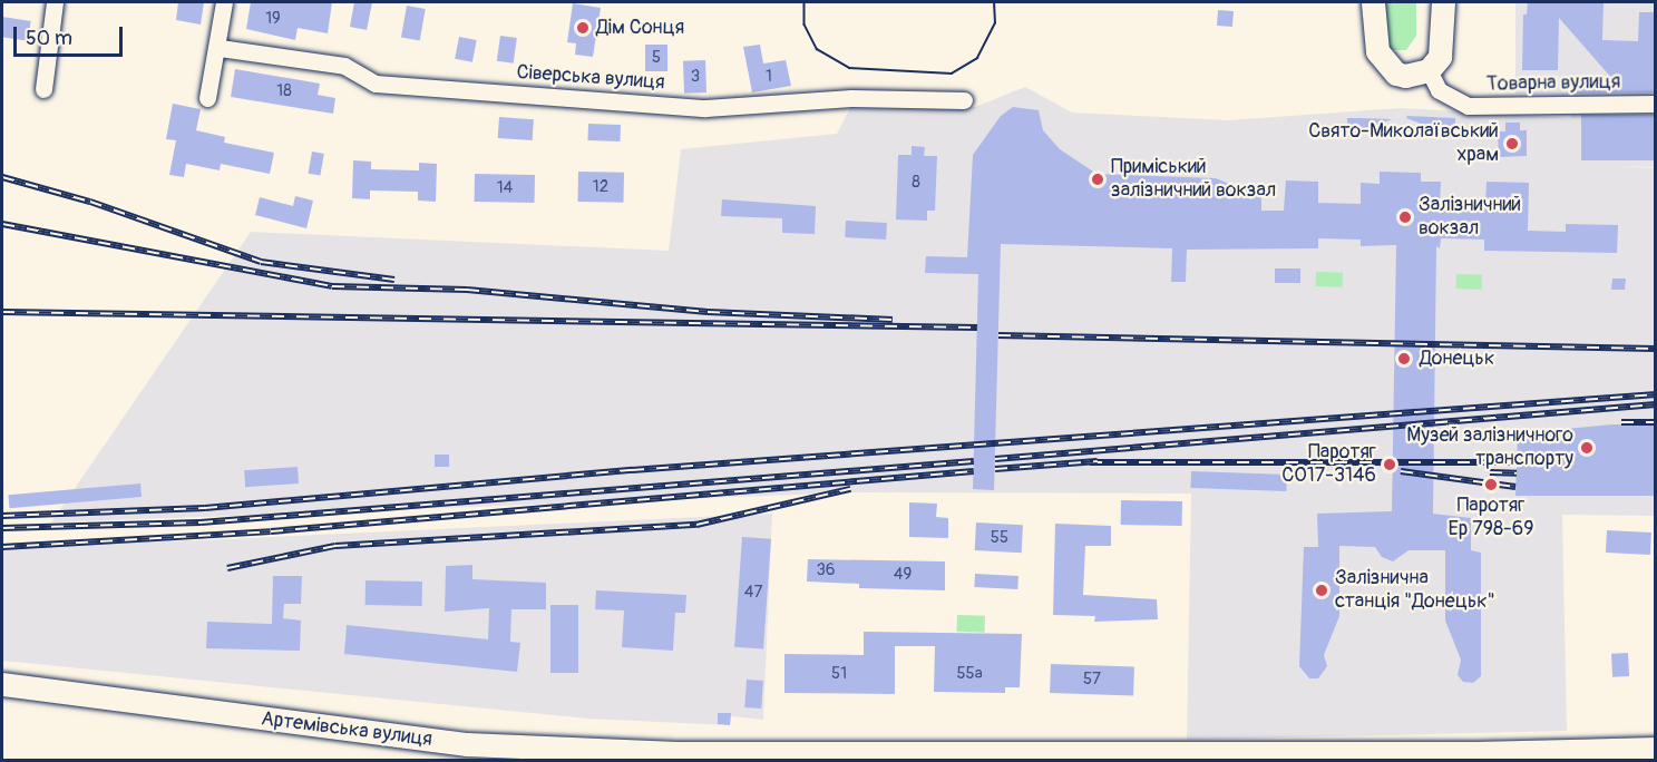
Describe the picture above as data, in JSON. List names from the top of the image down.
{
  "streets": {
    "main road": ["Артемівська вулиця"],
    "street": ["Сіверська вулиця", "Товарна вулиця"]
  },
  "places": [
    "Дім Сонця",
    "Свято-Миколаївський храм",
    "Приміський залізничний вокзал",
    "Залізничний вокзал",
    "Донецьк",
    "Музей залізничного транспорту",
    "Паротяг СО17-3146",
    "Паротяг Ер 798-69",
    "Залізнична станція \"Донецьк\""
  ],
  "house_numbers": [
    "19",
    "5",
    "3",
    "1",
    "18",
    "8",
    "12",
    "14",
    "55",
    "36",
    "49",
    "47",
    "51",
    "55а",
    "57"
  ],
  "scale_bar": "50 m"
}
